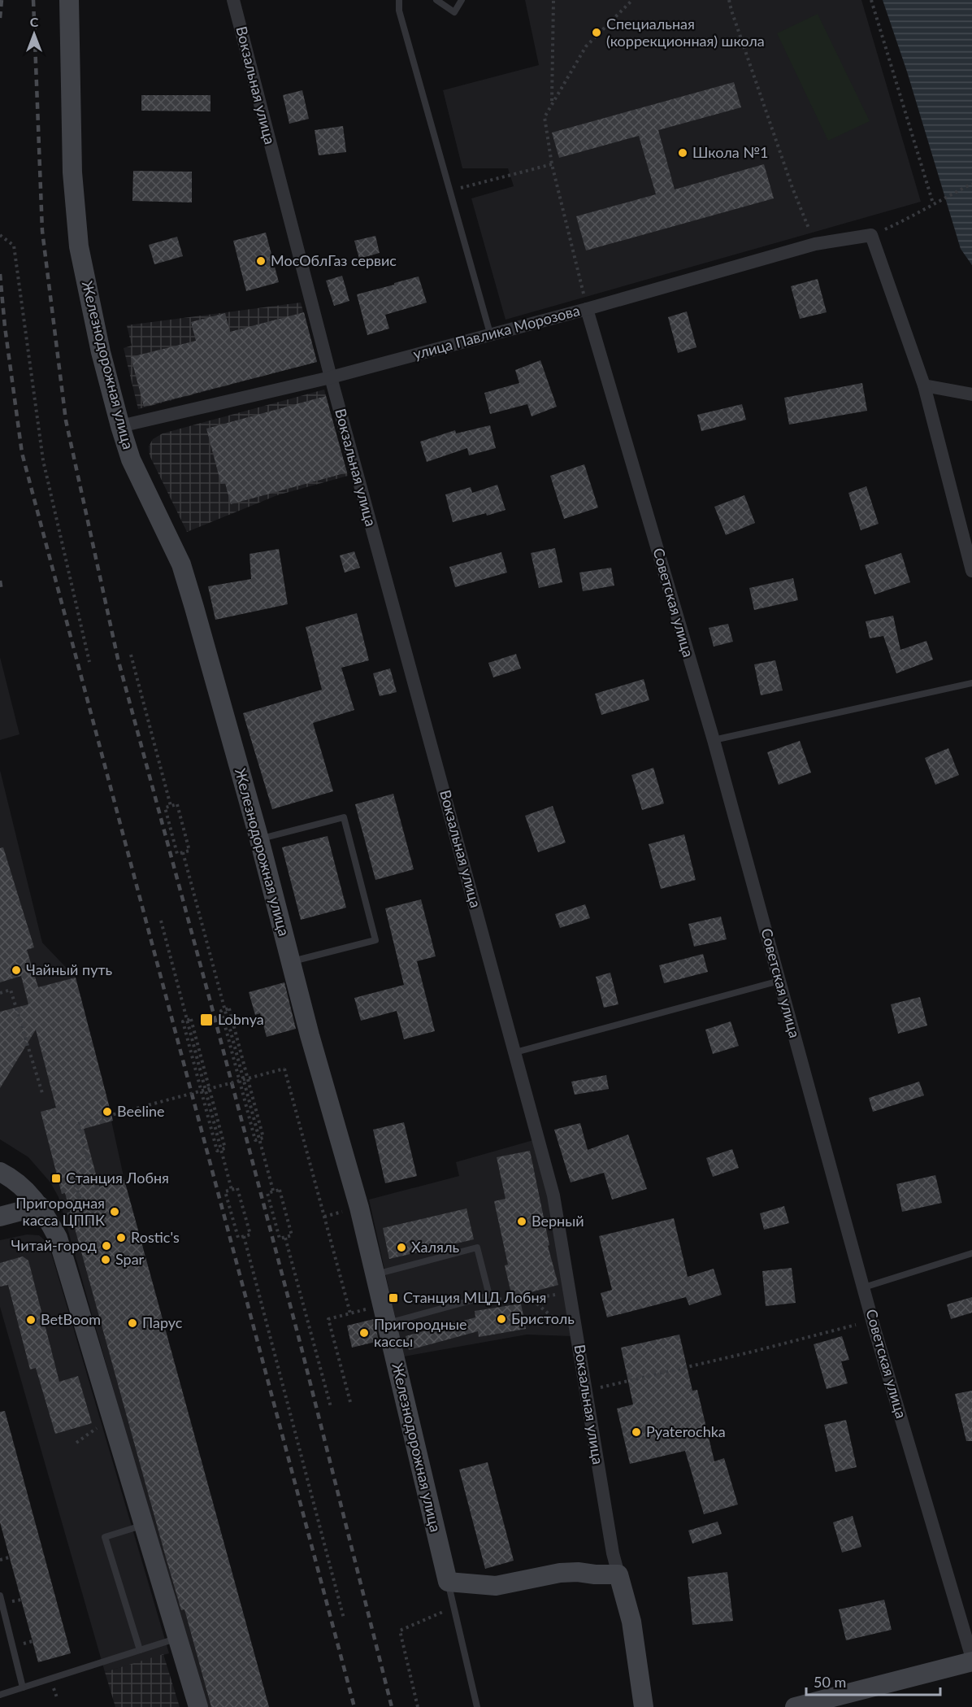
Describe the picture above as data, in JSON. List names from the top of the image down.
{
  "streets": {
    "street": [
      "Вокзальная улица",
      "улица Павлика Морозова",
      "Железнодорожная улица",
      "Советская улица"
    ]
  },
  "crossings": [
    ["Вокзальная улица", "улица Павлика Морозова"],
    ["улица Павлика Морозова", "Железнодорожная улица"],
    ["улица Павлика Морозова", "Советская улица"]
  ],
  "places": {
    "other": [
      "Специальная (коррекционная) школа",
      "Школа №1",
      "МосОблГаз сервис",
      "Чайный путь",
      "Beeline",
      "Пригородная касса ЦППК",
      "Верный",
      "Rostic's",
      "Читай-город",
      "Халяль",
      "Spar",
      "Бристоль",
      "BetBoom",
      "Парус",
      "Пригородные кассы",
      "Pyaterochka"
    ],
    "transit": ["Lobnya", "Станция Лобня", "Станция МЦД Лобня"]
  },
  "scale_bar": "50 m",
  "north": "top"
}
